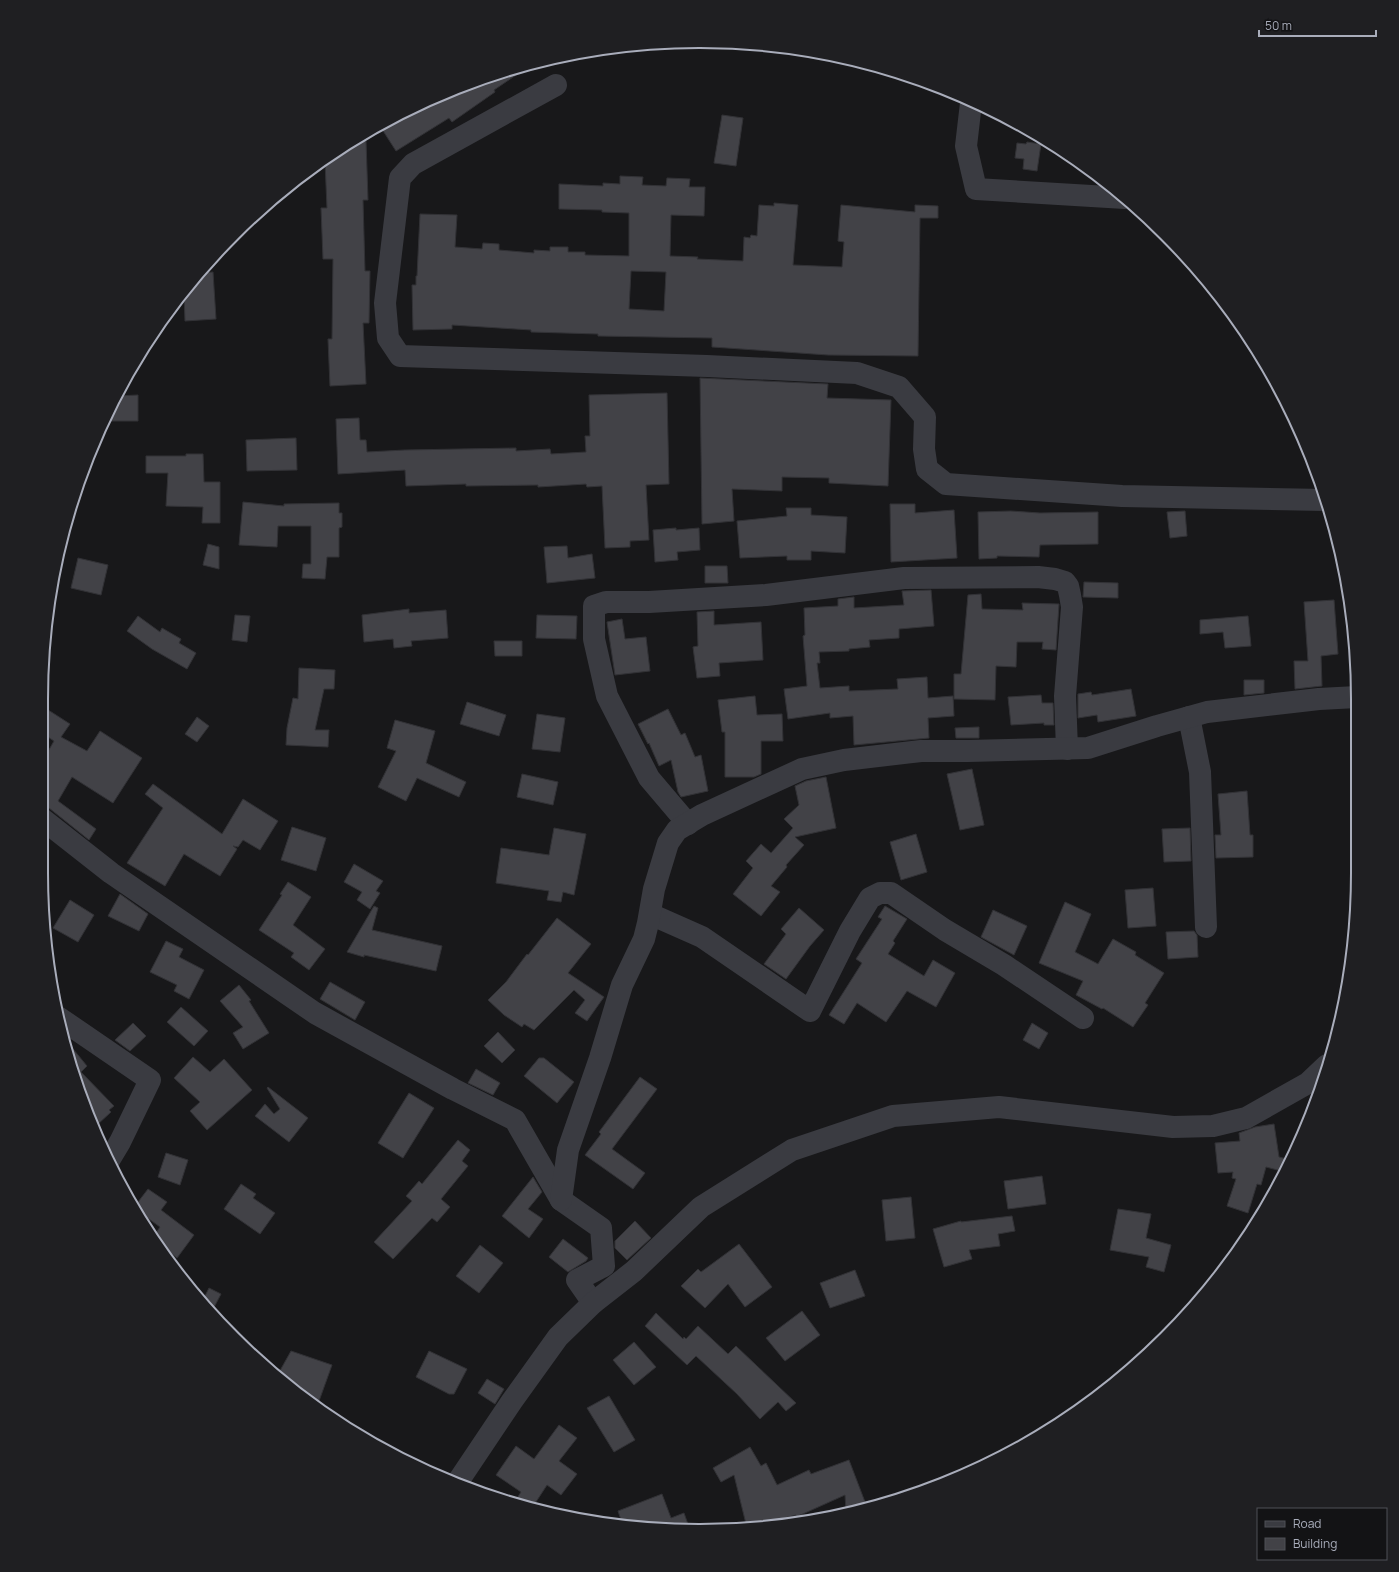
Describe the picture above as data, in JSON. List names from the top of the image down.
{
  "legend": ["Road", "Building"],
  "scale_bar": "50 m"
}
